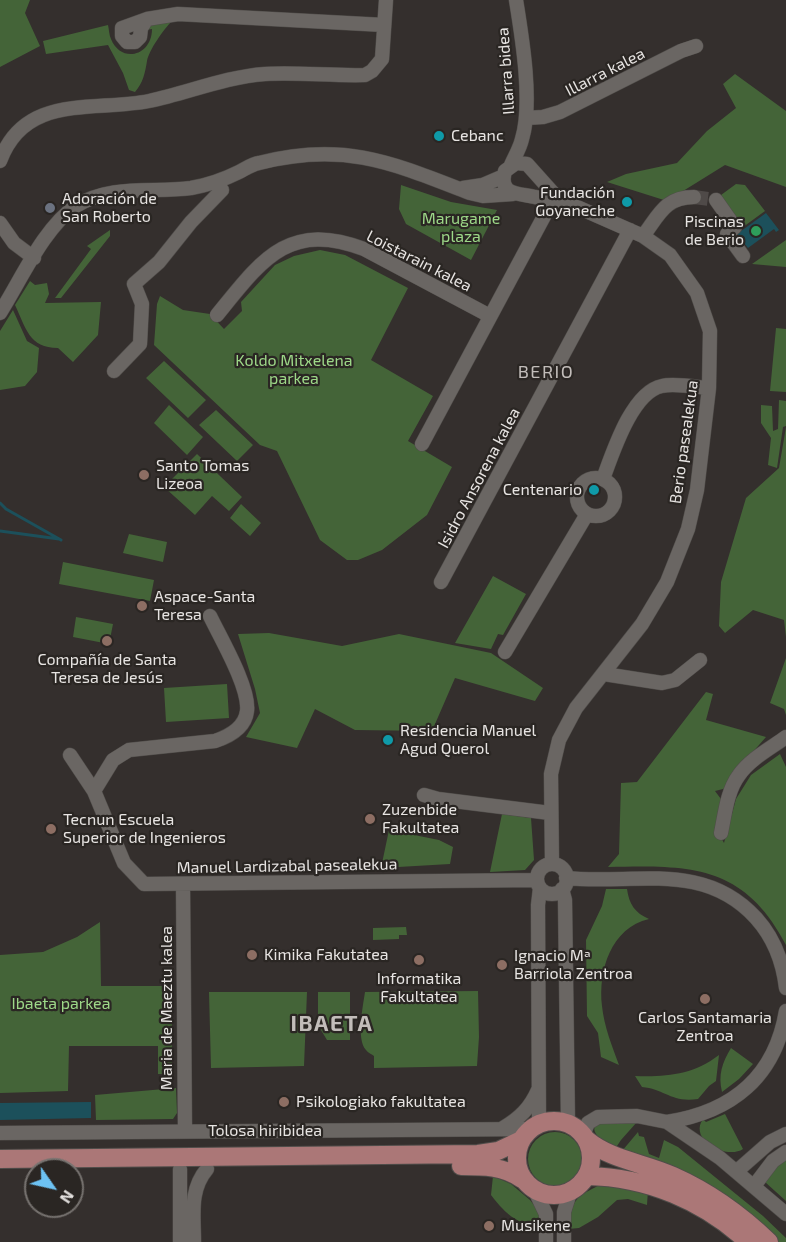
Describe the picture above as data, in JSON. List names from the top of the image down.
{
  "streets": {
    "main road": ["Tolosa hiribidea"],
    "street": [
      "Illarra bidea",
      "Illarra kalea",
      "Loistarain kalea",
      "Berio pasealekua",
      "Isidro Ansorena kalea",
      "Manuel Lardizabal pasealekua",
      "Maria de Maeztu kalea"
    ]
  },
  "crossings": [
    ["Illarra bidea", "Illarra kalea"],
    ["Illarra bidea", "Berio pasealekua"],
    ["Berio pasealekua", "Isidro Ansorena kalea"],
    ["Berio pasealekua", "Manuel Lardizabal pasealekua"],
    ["Manuel Lardizabal pasealekua", "Maria de Maeztu kalea"],
    ["Maria de Maeztu kalea", "Tolosa hiribidea"]
  ],
  "districts": ["BERIO", "IBAETA"],
  "parks": ["Marugame plaza", "Koldo Mitxelena parkea", "Ibaeta parkea"],
  "places": [
    "Cebanc",
    "Fundación Goyaneche",
    "Adoración de San Roberto",
    "Piscinas de Berio",
    "Santo Tomas Lizeoa",
    "Centenario",
    "Aspace-Santa Teresa",
    "Compañía de Santa Teresa de Jesús",
    "Residencia Manuel Agud Querol",
    "Zuzenbide Fakultatea",
    "Tecnun Escuela Superior de Ingenieros",
    "Kimika Fakutatea",
    "Informatika Fakultatea",
    "Ignacio Mª Barriola Zentroa",
    "Carlos Santamaria Zentroa",
    "Psikologiako fakultatea",
    "Musikene"
  ],
  "north": "bottom right"
}
